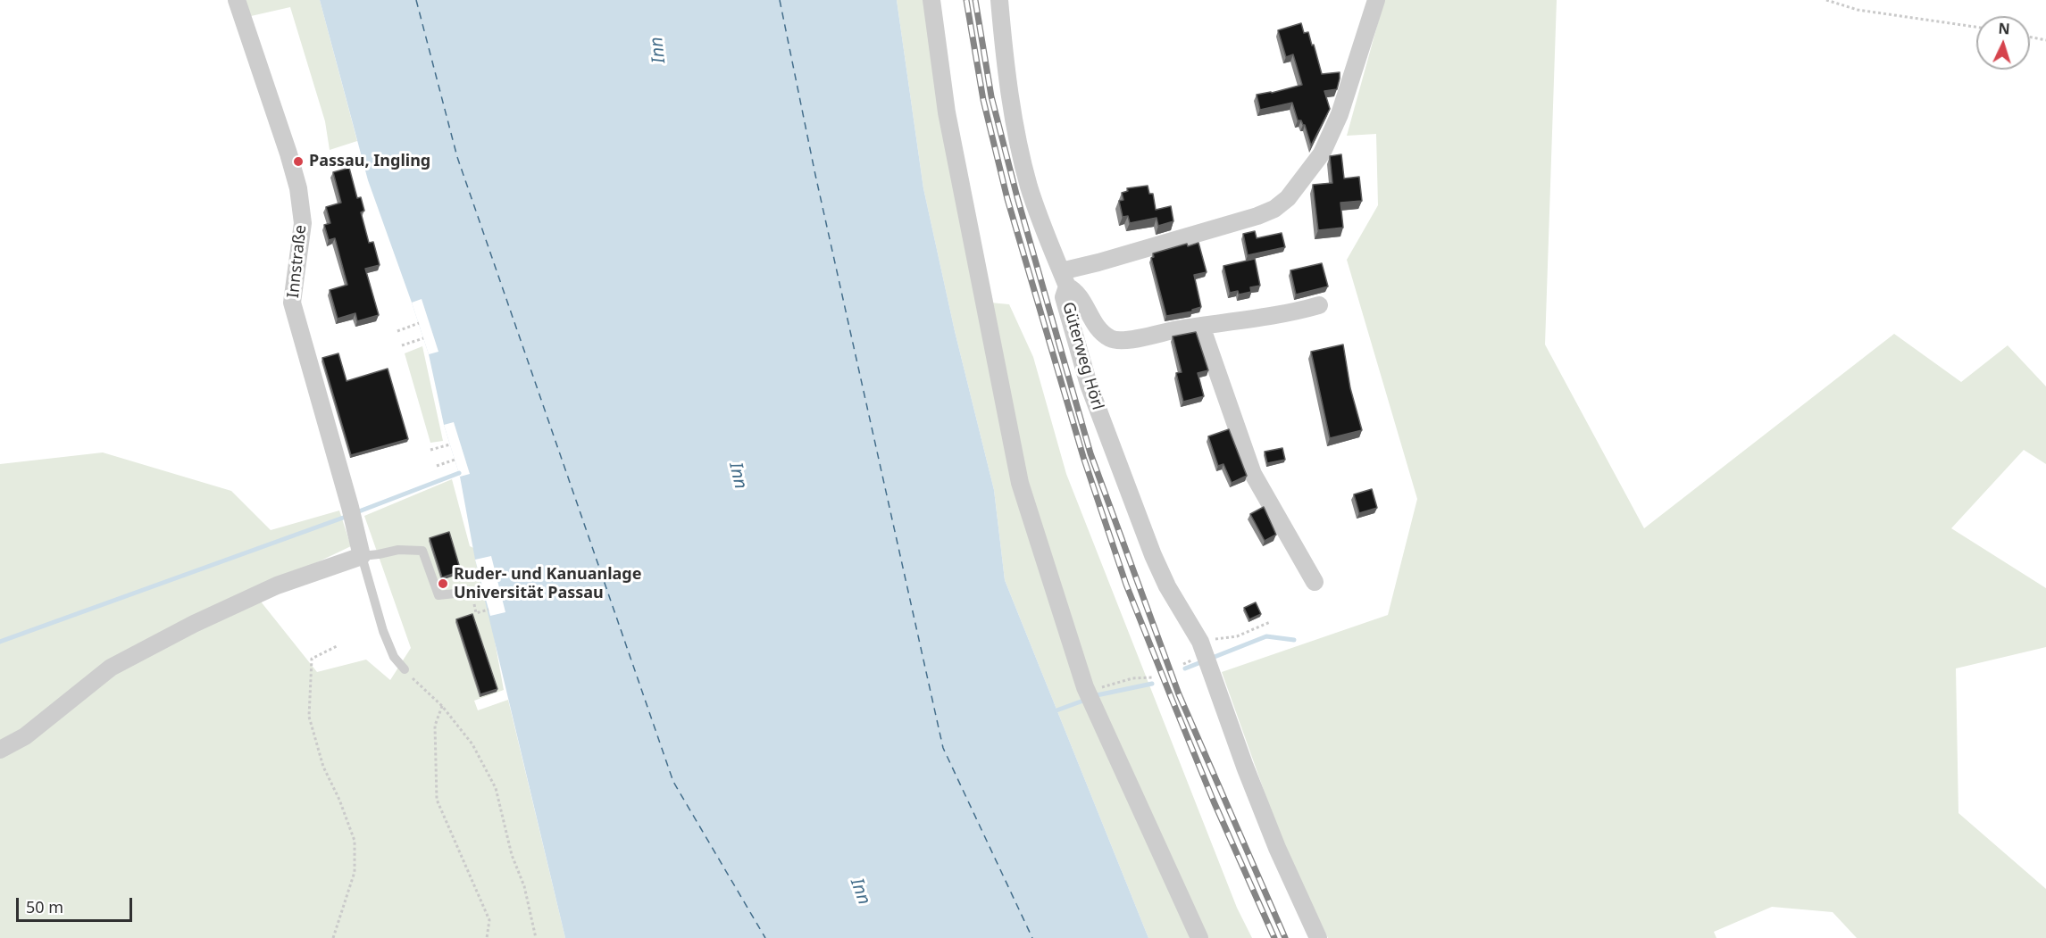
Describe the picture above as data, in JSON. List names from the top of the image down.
{
  "streets": {
    "street": ["Innstraße", "Güterweg Hörl"]
  },
  "water": ["Inn"],
  "places": ["Passau, Ingling", "Ruder- und Kanuanlage Universität Passau"],
  "scale_bar": "50 m",
  "north": "top"
}
